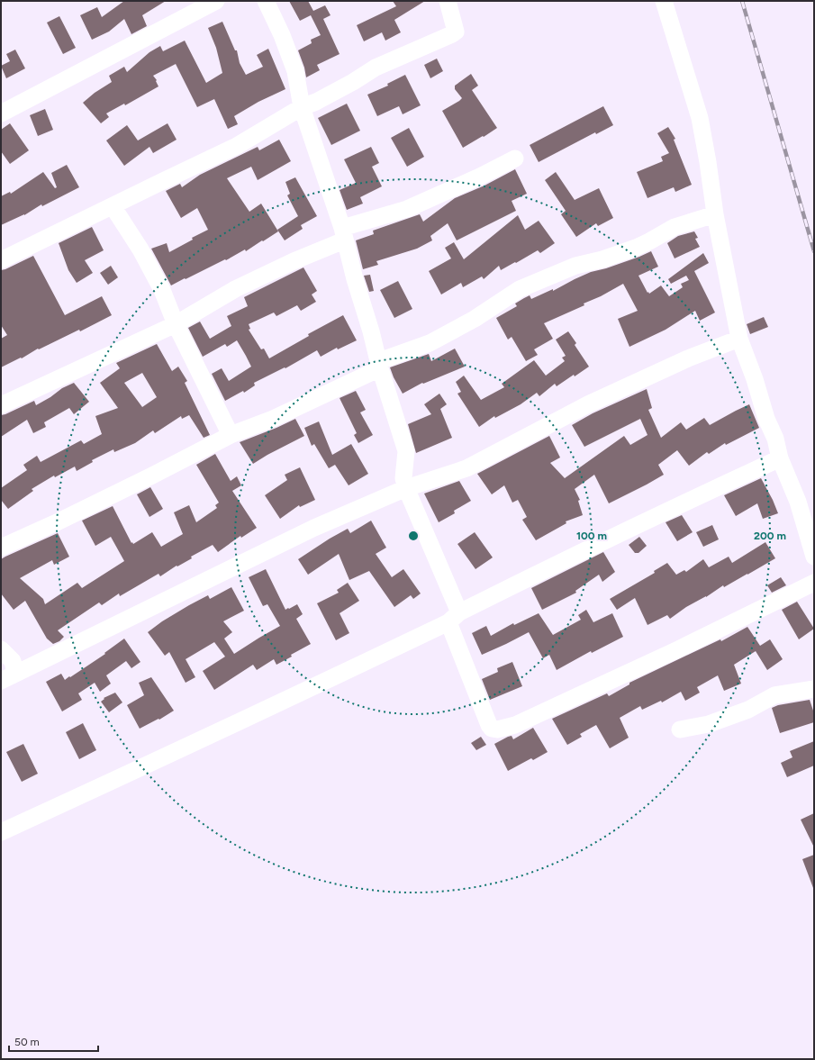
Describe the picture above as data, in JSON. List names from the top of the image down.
{
  "scale_bar": "50 m",
  "rings": ["100 m", "200 m"]
}
